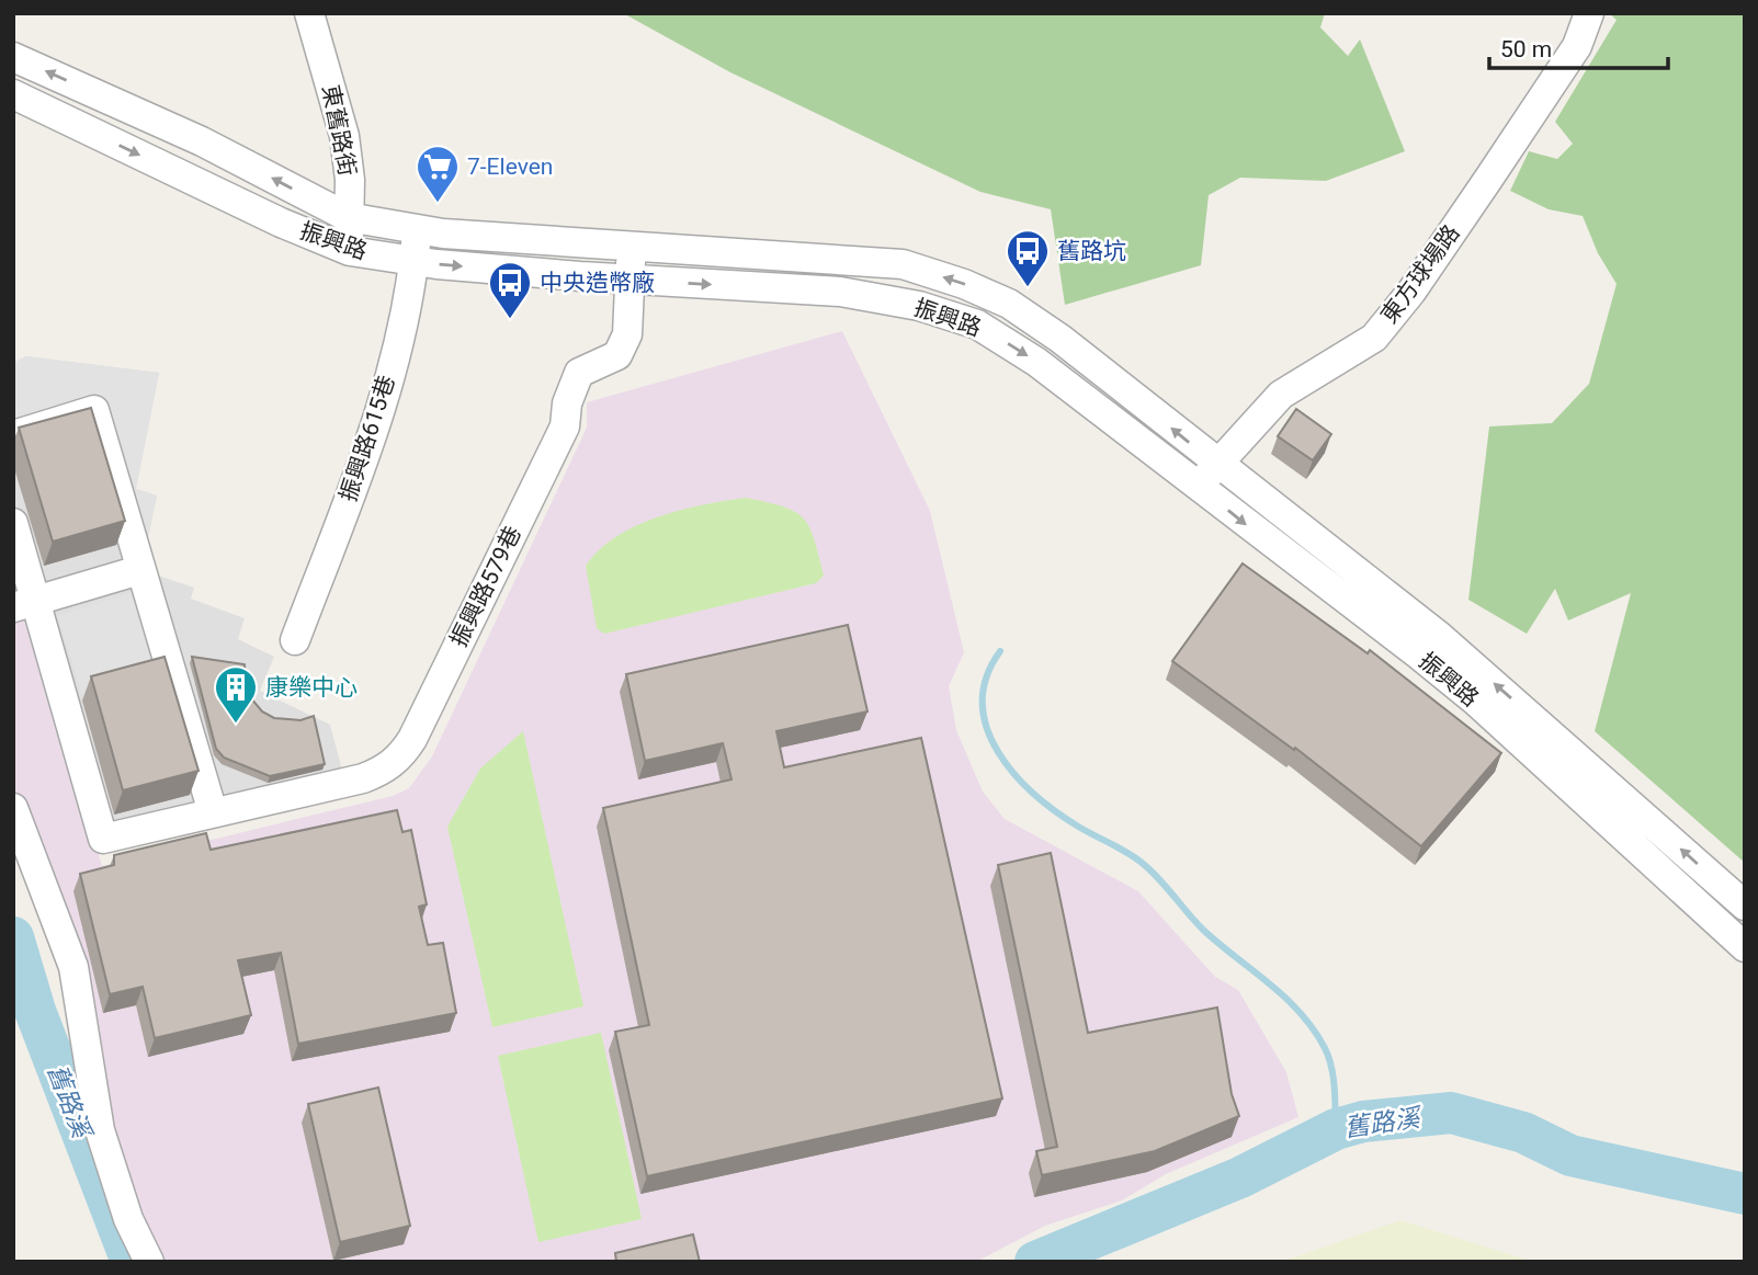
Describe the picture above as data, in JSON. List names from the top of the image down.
{
  "streets": {
    "street": [
      "東舊路街",
      "振興路",
      "東方球場路",
      "振興路615巷",
      "振興路579巷"
    ]
  },
  "crossings": [
    ["東舊路街", "振興路"],
    ["振興路", "東方球場路"],
    ["振興路", "振興路615巷"],
    ["振興路", "振興路579巷"]
  ],
  "water": ["舊路溪"],
  "places": {
    "supermarket": ["7-Eleven"],
    "bus stop": ["舊路坑", "中央造幣廠"],
    "building": ["康樂中心"]
  },
  "scale_bar": "50 m"
}
